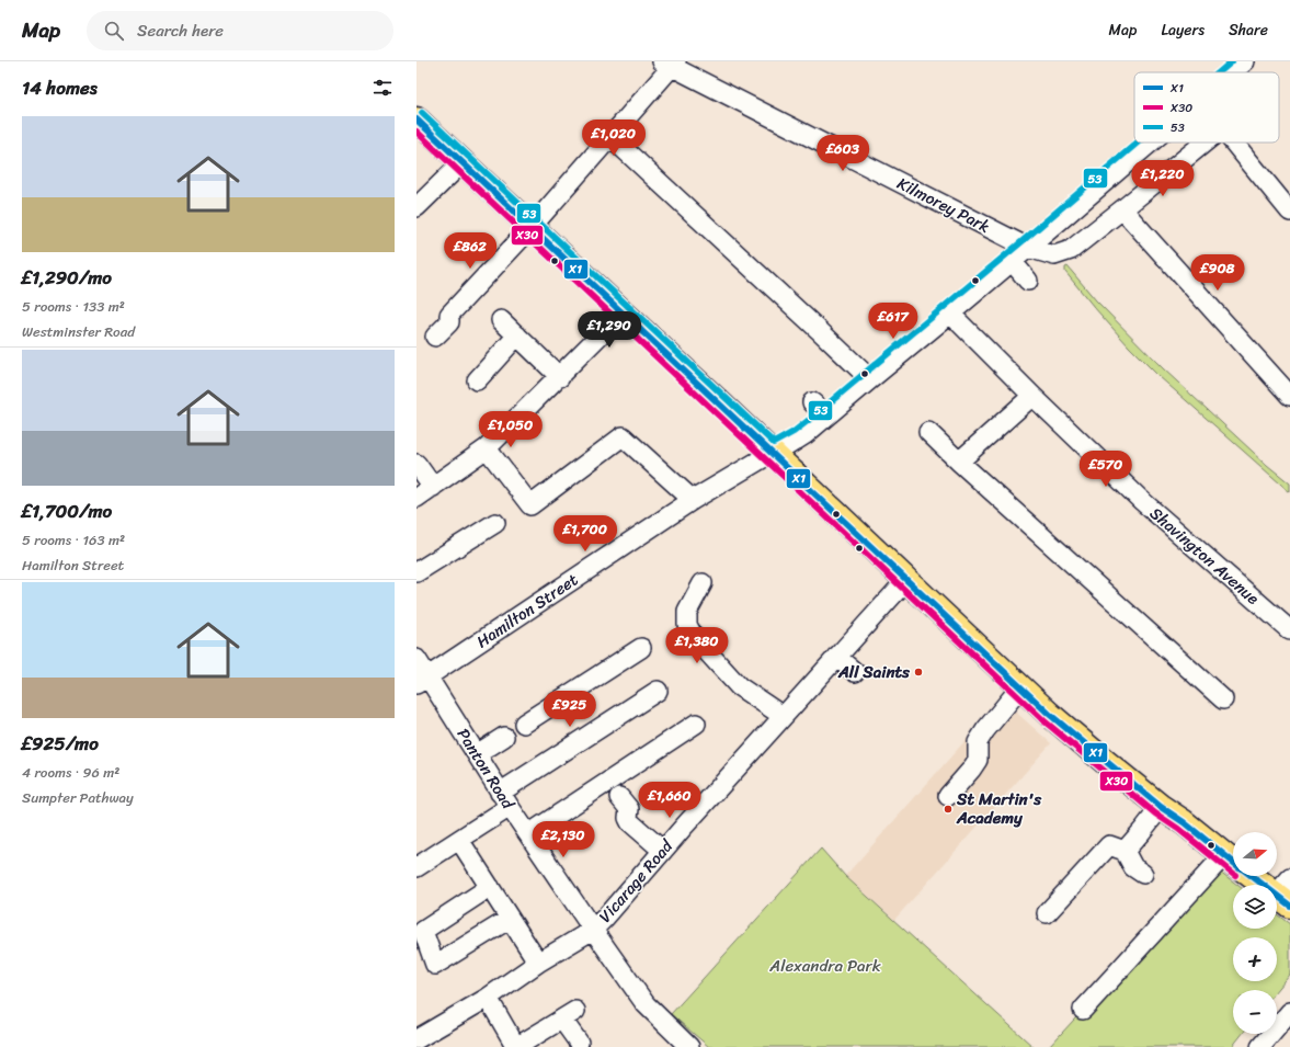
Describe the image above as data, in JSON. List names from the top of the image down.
{
  "streets": {
    "street": [
      "Kilmorey Park",
      "Shavington Avenue",
      "Hamilton Street",
      "Panton Road",
      "Vicarage Road"
    ]
  },
  "crossings": [
    ["Kilmorey Park", "Hamilton Street"],
    ["Shavington Avenue", "Hamilton Street"],
    ["Hamilton Street", "Panton Road"],
    ["Panton Road", "Vicarage Road"]
  ],
  "parks": ["Alexandra Park"],
  "places": ["All Saints", "St Martin's Academy"],
  "lines": ["transit line 53", "transit line X1", "transit line X30"],
  "legend": ["X1", "X30", "53"],
  "north": "right",
  "page": {
    "header": "Map",
    "search": "Search here",
    "nav": ["Map", "Layers", "Share"],
    "heading": "14 homes",
    "list": [
      {
        "name": "£1,290/mo",
        "note": "5 rooms · 133 m² · Westminster Road"
      },
      {
        "name": "£1,700/mo",
        "note": "5 rooms · 163 m² · Hamilton Street"
      },
      {
        "name": "£925/mo",
        "note": "4 rooms · 96 m² · Sumpter Pathway"
      }
    ],
    "price": [
      "£1,020",
      "£603",
      "£1,220",
      "£862",
      "£908",
      "£617",
      "£1,290",
      "£1,050",
      "£570",
      "£1,700",
      "£1,380",
      "£925",
      "£1,660",
      "£2,130"
    ],
    "map_buttons": ["+", "−"]
  }
}
